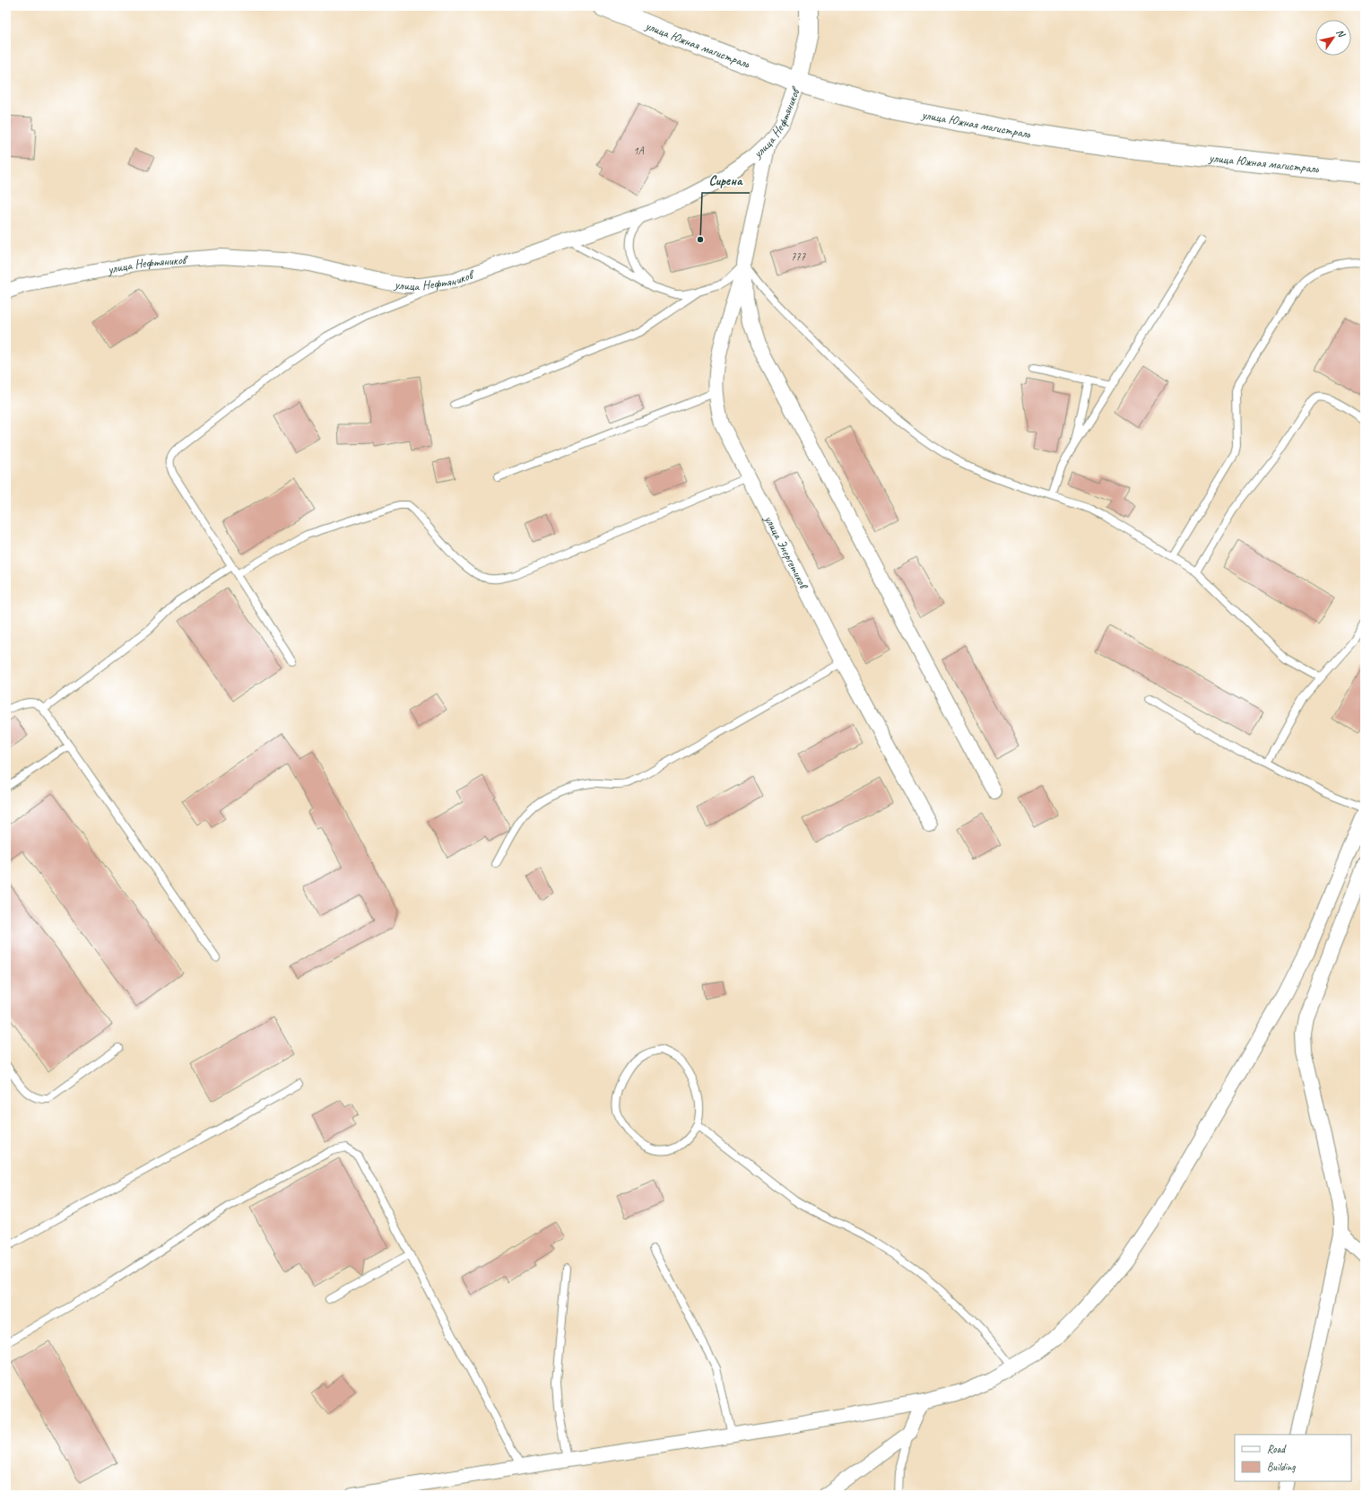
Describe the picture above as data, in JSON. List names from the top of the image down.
{
  "streets": {
    "highway": ["улица Южная магистраль"],
    "street": ["улица Нефтяников", "улица Энергетиков"]
  },
  "crossings": [
    ["улица Южная магистраль", "улица Нефтяников"]
  ],
  "places": ["Сирена"],
  "house_numbers": ["1А", "777"],
  "legend": ["Road", "Building"],
  "north": "top right"
}
